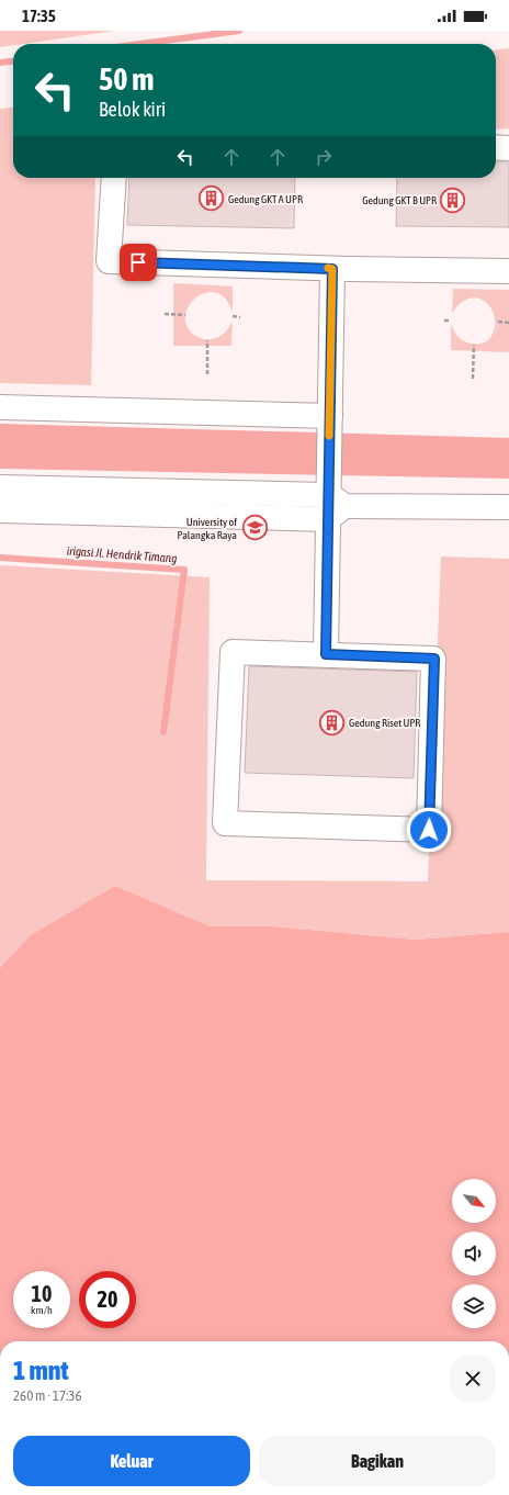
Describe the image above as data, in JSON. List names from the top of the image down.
{
  "water": ["irigasi Jl. Hendrik Timang"],
  "places": {
    "building": ["Gedung GKT A UPR", "Gedung GKT B UPR", "Gedung Riset UPR"],
    "school or university": ["University of Palangka Raya"]
  },
  "north": "bottom right",
  "page": {
    "status": "17:35",
    "turn": ["50 m", "Belok kiri"],
    "speed": "10 km/h",
    "limit": "20",
    "heading": ["1 mnt", "260 m · 17:36"],
    "buttons": ["Keluar", "Bagikan"]
  }
}
